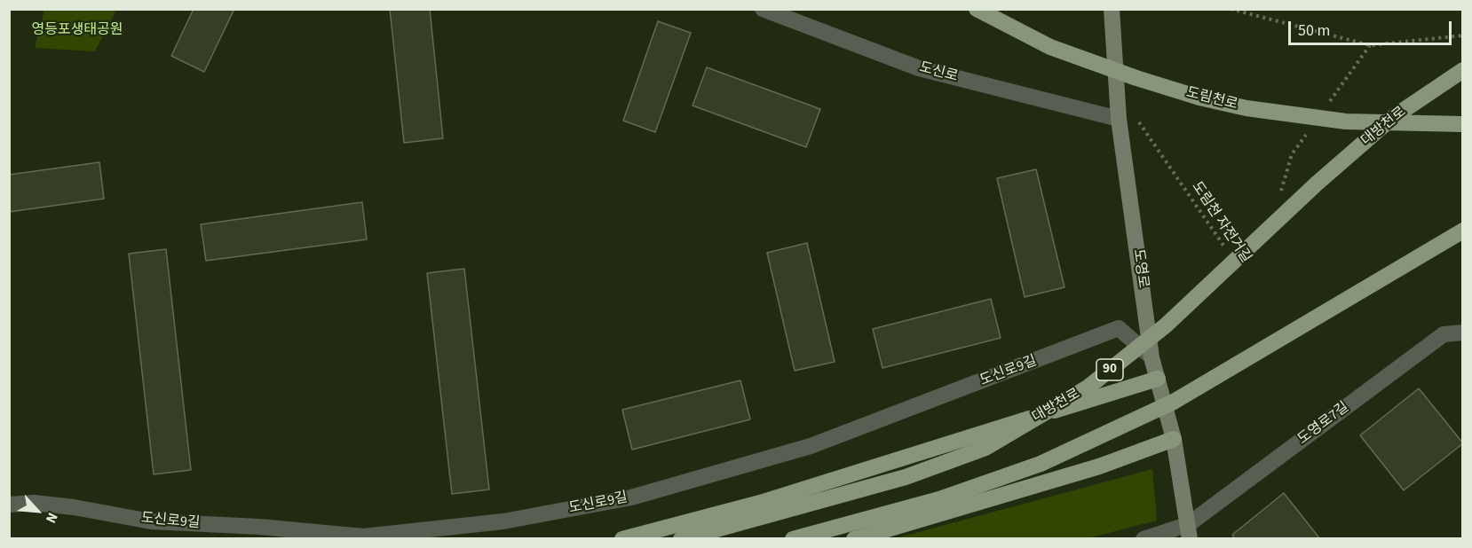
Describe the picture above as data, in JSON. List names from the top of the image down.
{
  "streets": {
    "main road": ["도림천로", "대방천로", "90"],
    "street": [
      "도신로",
      "도영로",
      "도신로9길",
      "도영로7길"
    ],
    "path": ["도림천 자전거길"]
  },
  "crossings": [
    ["도신로", "도림천 자전거길"],
    ["도신로", "도영로"],
    ["도림천 자전거길", "도영로"],
    ["도영로", "도신로9길"],
    ["도영로", "도영로7길"]
  ],
  "parks": ["영등포생태공원"],
  "scale_bar": "50 m",
  "north": "bottom right"
}
